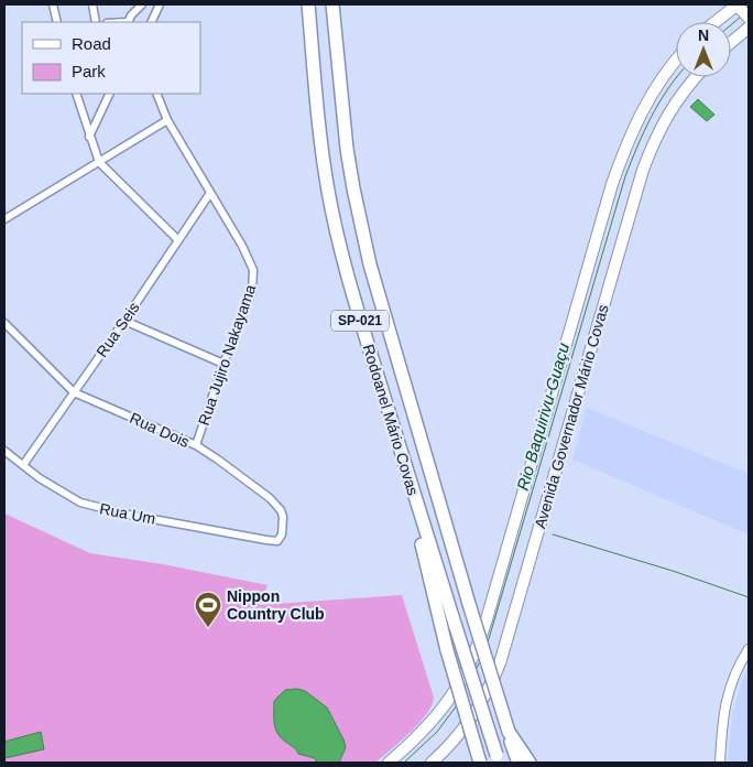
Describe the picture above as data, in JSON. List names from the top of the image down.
{
  "streets": {
    "highway": ["SP-021", "Rodoanel Mário Covas"],
    "main road": ["Avenida Governador Mário Covas"],
    "street": [
      "Rua Seis",
      "Rua Jujiro Nakayama",
      "Rua Dois",
      "Rua Um"
    ]
  },
  "crossings": [
    ["Rua Seis", "Rua Jujiro Nakayama"],
    ["Rua Seis", "Rua Dois"],
    ["Rua Seis", "Rua Um"],
    ["Rua Jujiro Nakayama", "Rua Dois"],
    ["Rua Dois", "Rua Um"]
  ],
  "water": ["Rio Baquirivu-Guaçu"],
  "places": {
    "sports": ["Nippon Country Club"]
  },
  "legend": ["Road", "Park"],
  "north": "top"
}
